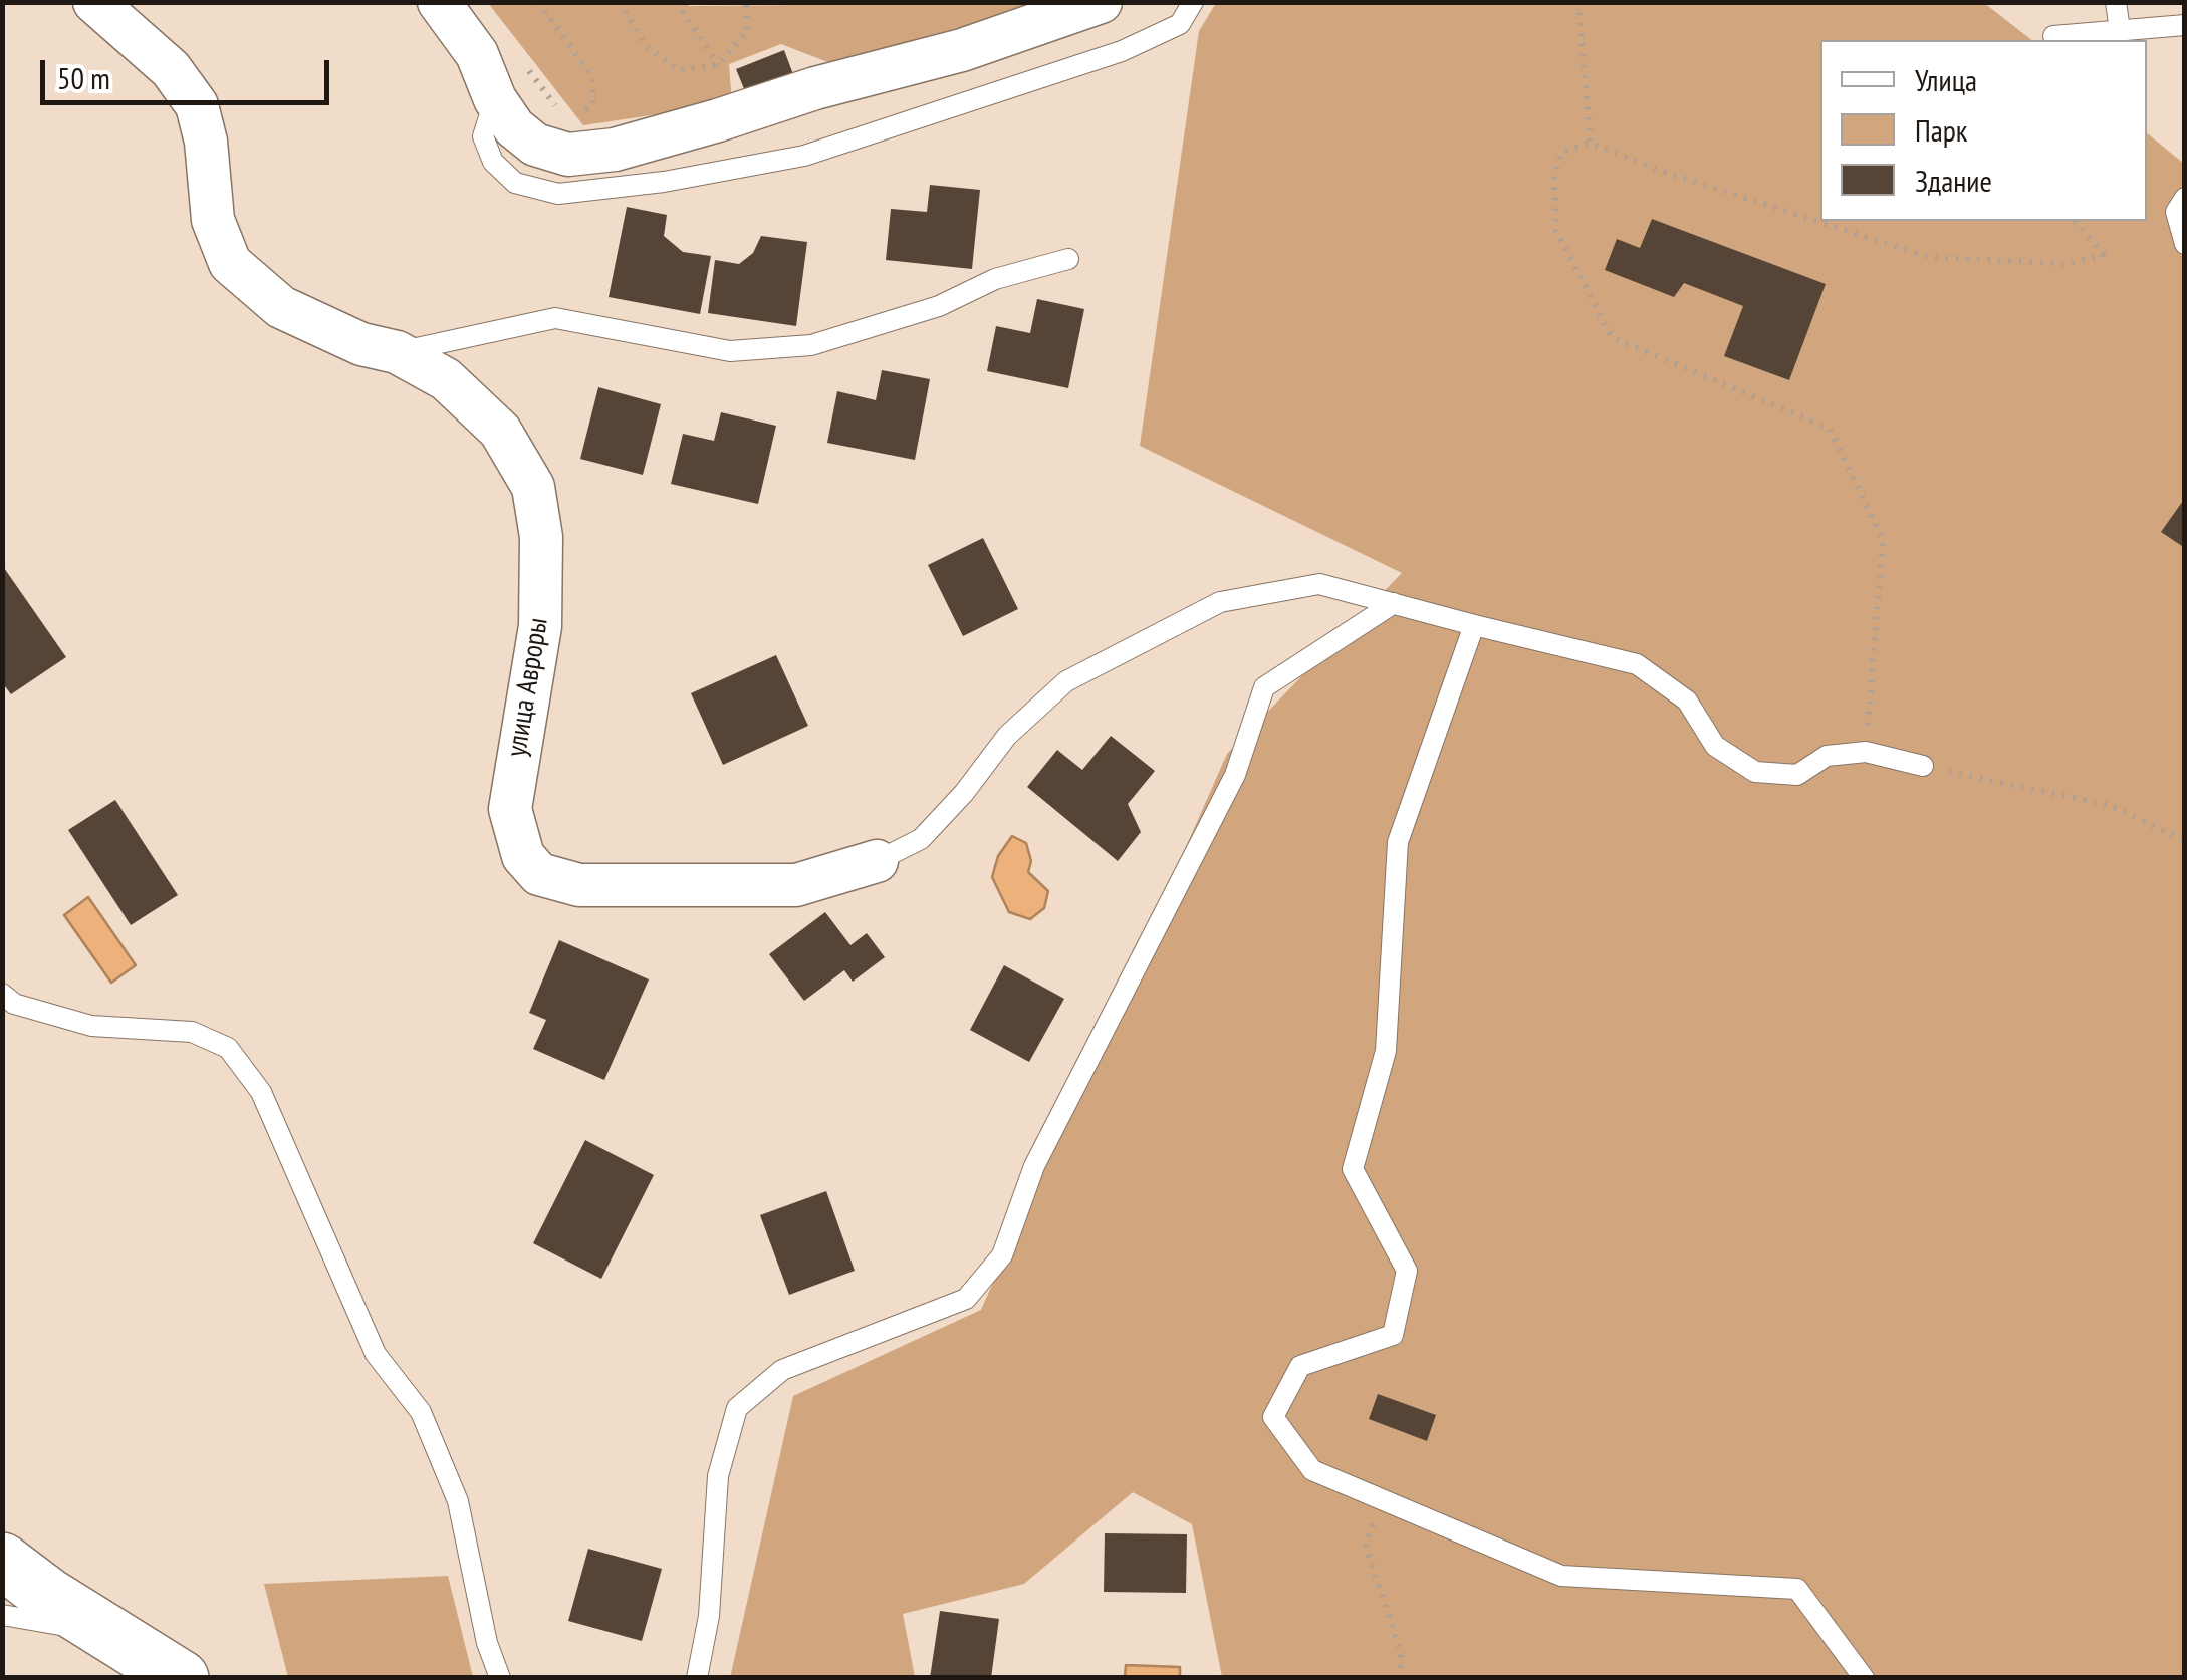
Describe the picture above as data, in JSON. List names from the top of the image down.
{
  "streets": {
    "street": ["улица Авроры"]
  },
  "legend": ["Улица", "Парк", "Здание"],
  "scale_bar": "50 m"
}
